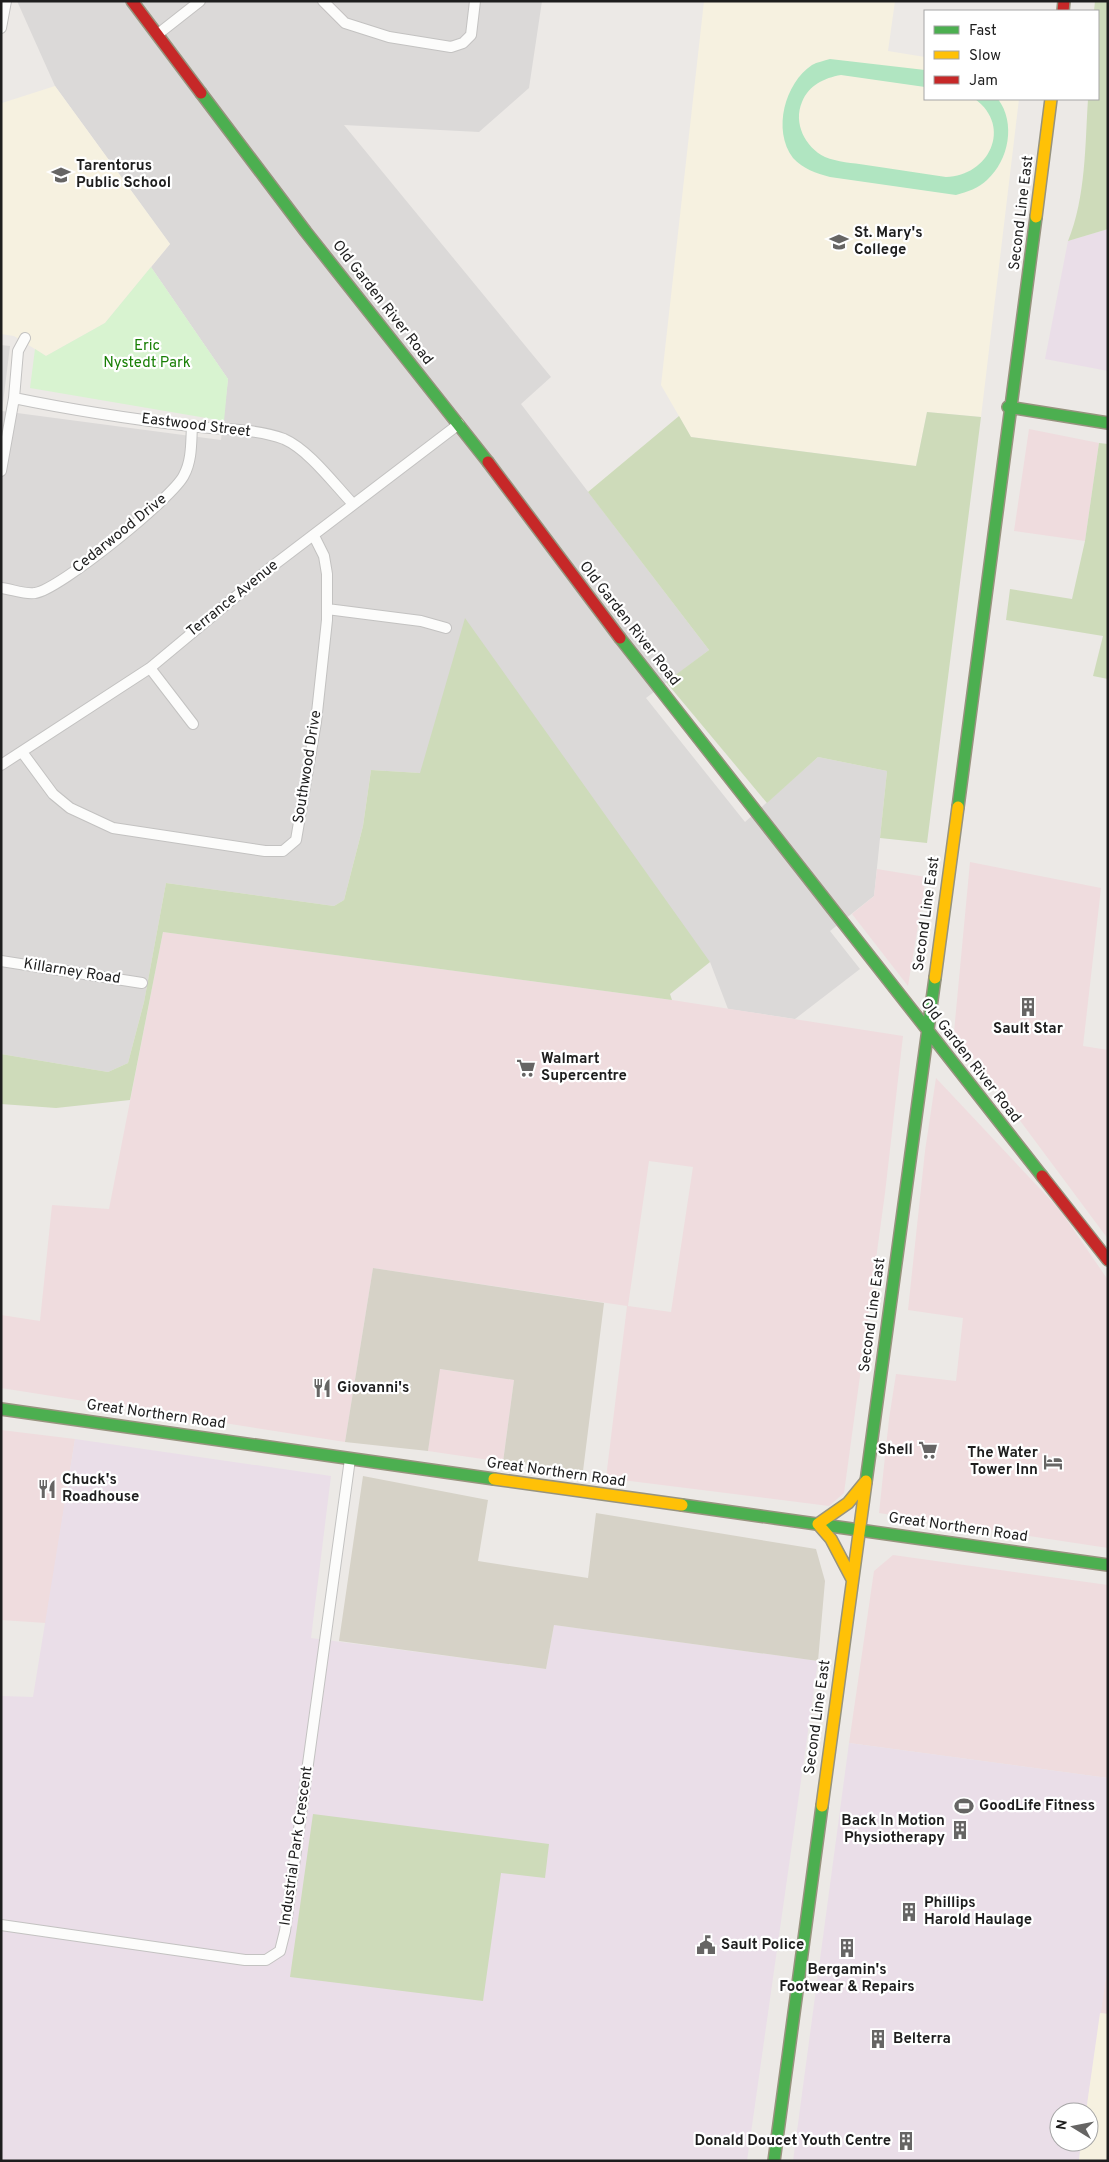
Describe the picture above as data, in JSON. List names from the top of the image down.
{
  "streets": {
    "main road": ["Second Line East", "Old Garden River Road", "Great Northern Road"],
    "street": [
      "Eastwood Street",
      "Cedarwood Drive",
      "Terrance Avenue",
      "Southwood Drive",
      "Killarney Road",
      "Industrial Park Crescent"
    ]
  },
  "crossings": [
    ["Second Line East", "Old Garden River Road"],
    ["Second Line East", "Great Northern Road"],
    ["Old Garden River Road", "Terrance Avenue"],
    ["Eastwood Street", "Cedarwood Drive"],
    ["Eastwood Street", "Terrance Avenue"],
    ["Terrance Avenue", "Southwood Drive"],
    ["Great Northern Road", "Industrial Park Crescent"]
  ],
  "parks": ["Eric Nystedt Park"],
  "places": {
    "school or university": ["Tarentorus Public School", "St. Mary's College"],
    "building": [
      "Sault Star",
      "Back In Motion Physiotherapy",
      "Phillips Harold Haulage",
      "Bergamin's Footwear & Repairs",
      "Belterra",
      "Donald Doucet Youth Centre"
    ],
    "supermarket": ["Walmart Supercentre", "Shell"],
    "restaurant": ["Giovanni's", "Chuck's Roadhouse"],
    "hotel": ["The Water Tower Inn"],
    "sports": ["GoodLife Fitness"],
    "public building": ["Sault Police"]
  },
  "legend": ["Fast", "Slow", "Jam"],
  "north": "left"
}
